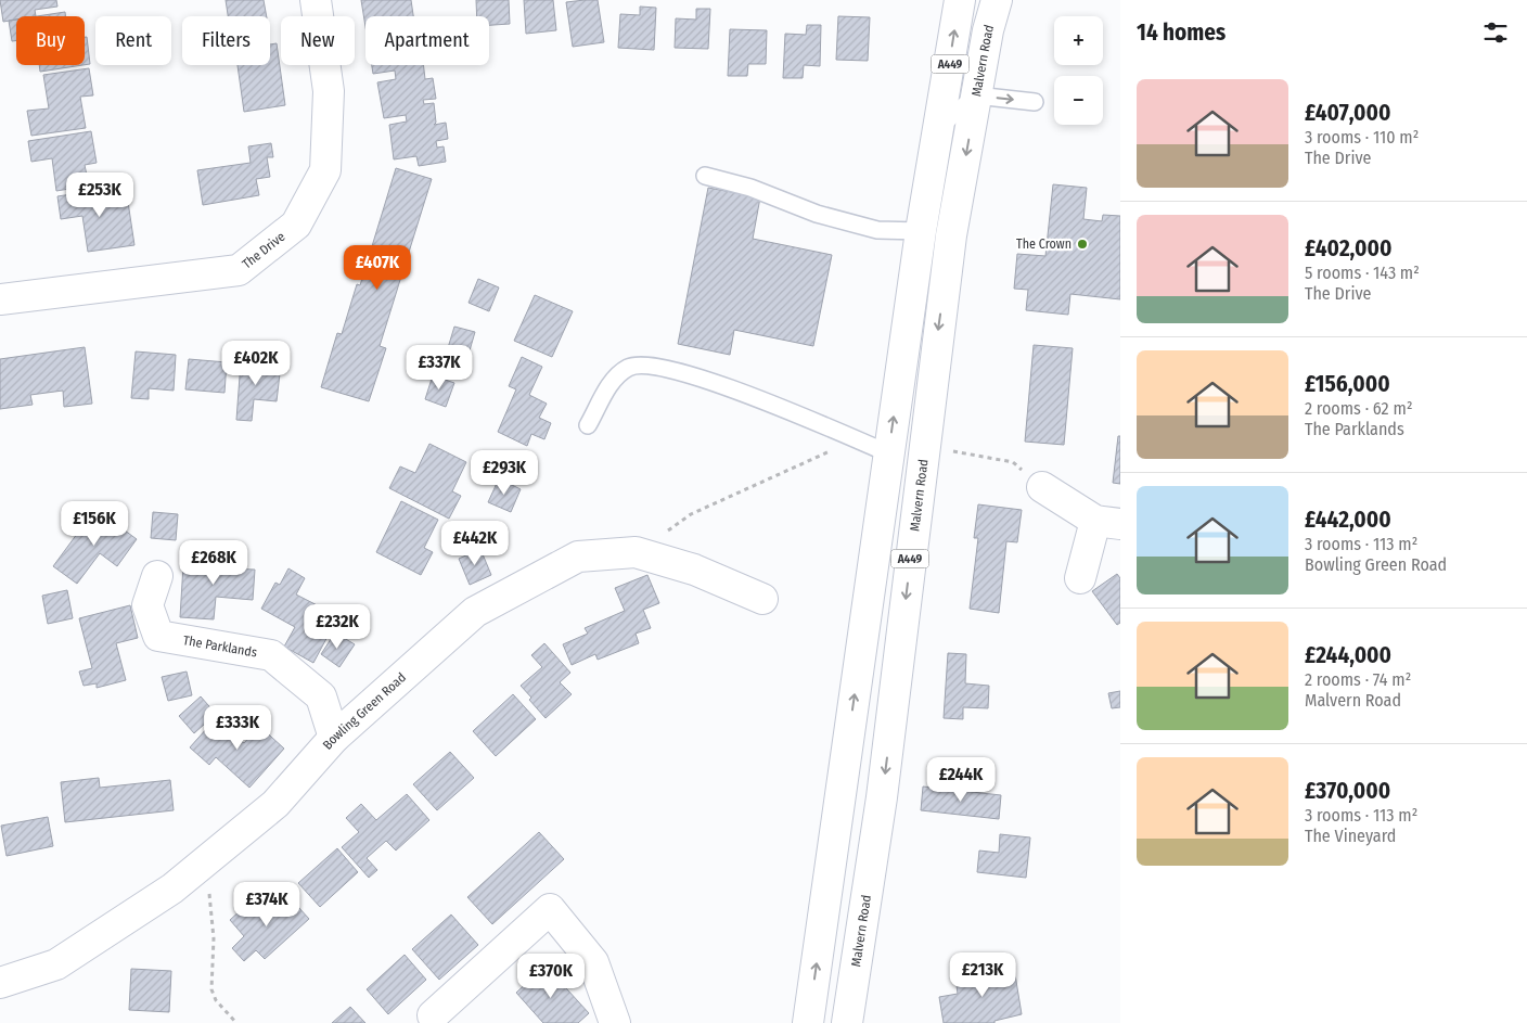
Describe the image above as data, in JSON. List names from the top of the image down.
{
  "streets": {
    "main road": [
      "Malvern Road",
      "A449",
      "The Drive",
      "The Parklands",
      "Bowling Green Road"
    ]
  },
  "crossings": [
    ["The Parklands", "Bowling Green Road"]
  ],
  "places": ["The Crown"],
  "page": {
    "heading": "14 homes",
    "map_buttons": ["+", "−"],
    "chip": [
      "Buy",
      "Rent",
      "Filters",
      "New",
      "Apartment"
    ],
    "list": [
      {
        "name": "£407,000",
        "note": "3 rooms · 110 m² · The Drive"
      },
      {
        "name": "£402,000",
        "note": "5 rooms · 143 m² · The Drive"
      },
      {
        "name": "£156,000",
        "note": "2 rooms · 62 m² · The Parklands"
      },
      {
        "name": "£442,000",
        "note": "3 rooms · 113 m² · Bowling Green Road"
      },
      {
        "name": "£244,000",
        "note": "2 rooms · 74 m² · Malvern Road"
      },
      {
        "name": "£370,000",
        "note": "3 rooms · 113 m² · The Vineyard"
      }
    ],
    "price": [
      "£253K",
      "£407K",
      "£402K",
      "£337K",
      "£293K",
      "£156K",
      "£442K",
      "£268K",
      "£232K",
      "£333K",
      "£244K",
      "£374K",
      "£213K",
      "£370K"
    ]
  }
}
